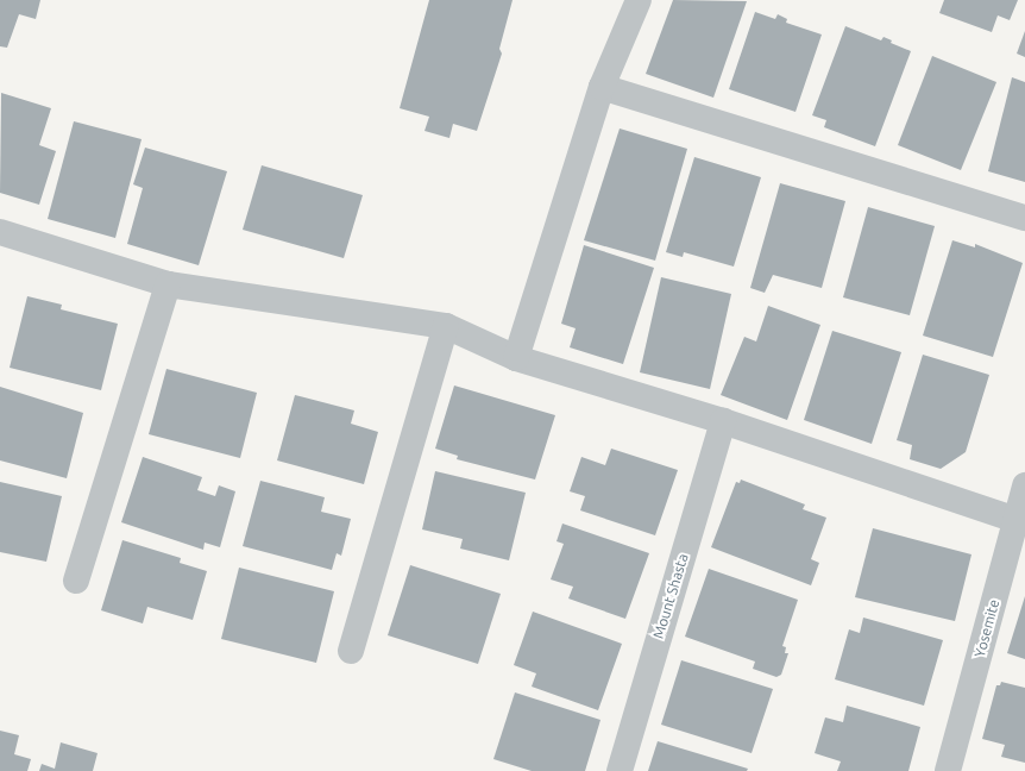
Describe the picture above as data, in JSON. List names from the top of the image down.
{
  "streets": {
    "street": ["Mount Shasta", "Yosemite"]
  }
}
